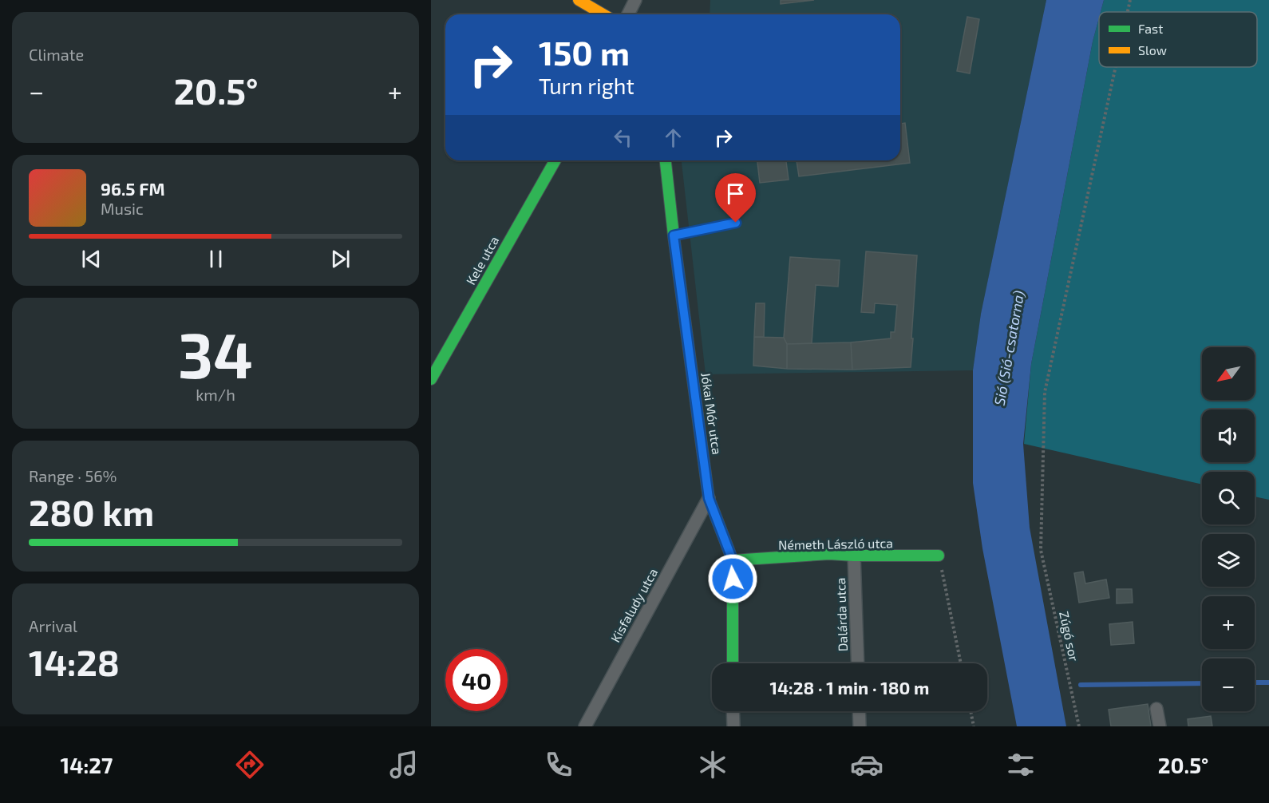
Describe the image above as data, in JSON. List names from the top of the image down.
{
  "streets": {
    "street": [
      "Kele utca",
      "Jókai Mór utca",
      "Németh László utca",
      "Kisfaludy utca",
      "Dalárda utca"
    ],
    "path": ["Zúgó sor"]
  },
  "crossings": [
    ["Jókai Mór utca", "Németh László utca"],
    ["Jókai Mór utca", "Kisfaludy utca"],
    ["Németh László utca", "Dalárda utca"]
  ],
  "water": ["Sió (Sió-csatorna)"],
  "legend": ["Fast", "Slow"],
  "north": "bottom left",
  "page": {
    "tile": [
      "Climate",
      ["34", "km/h"],
      ["Range · 56%", "280 km"],
      ["Arrival", "14:28"]
    ],
    "turn": ["150 m", "Turn right"],
    "heat": ["−", "20.5°", "+"],
    "song": ["96.5 FM", "Music"],
    "map_buttons": ["+", "−"],
    "limit": "40",
    "trip": "14:28 · 1 min · 180 m",
    "tabs": ["14:27", "20.5°"]
  }
}
